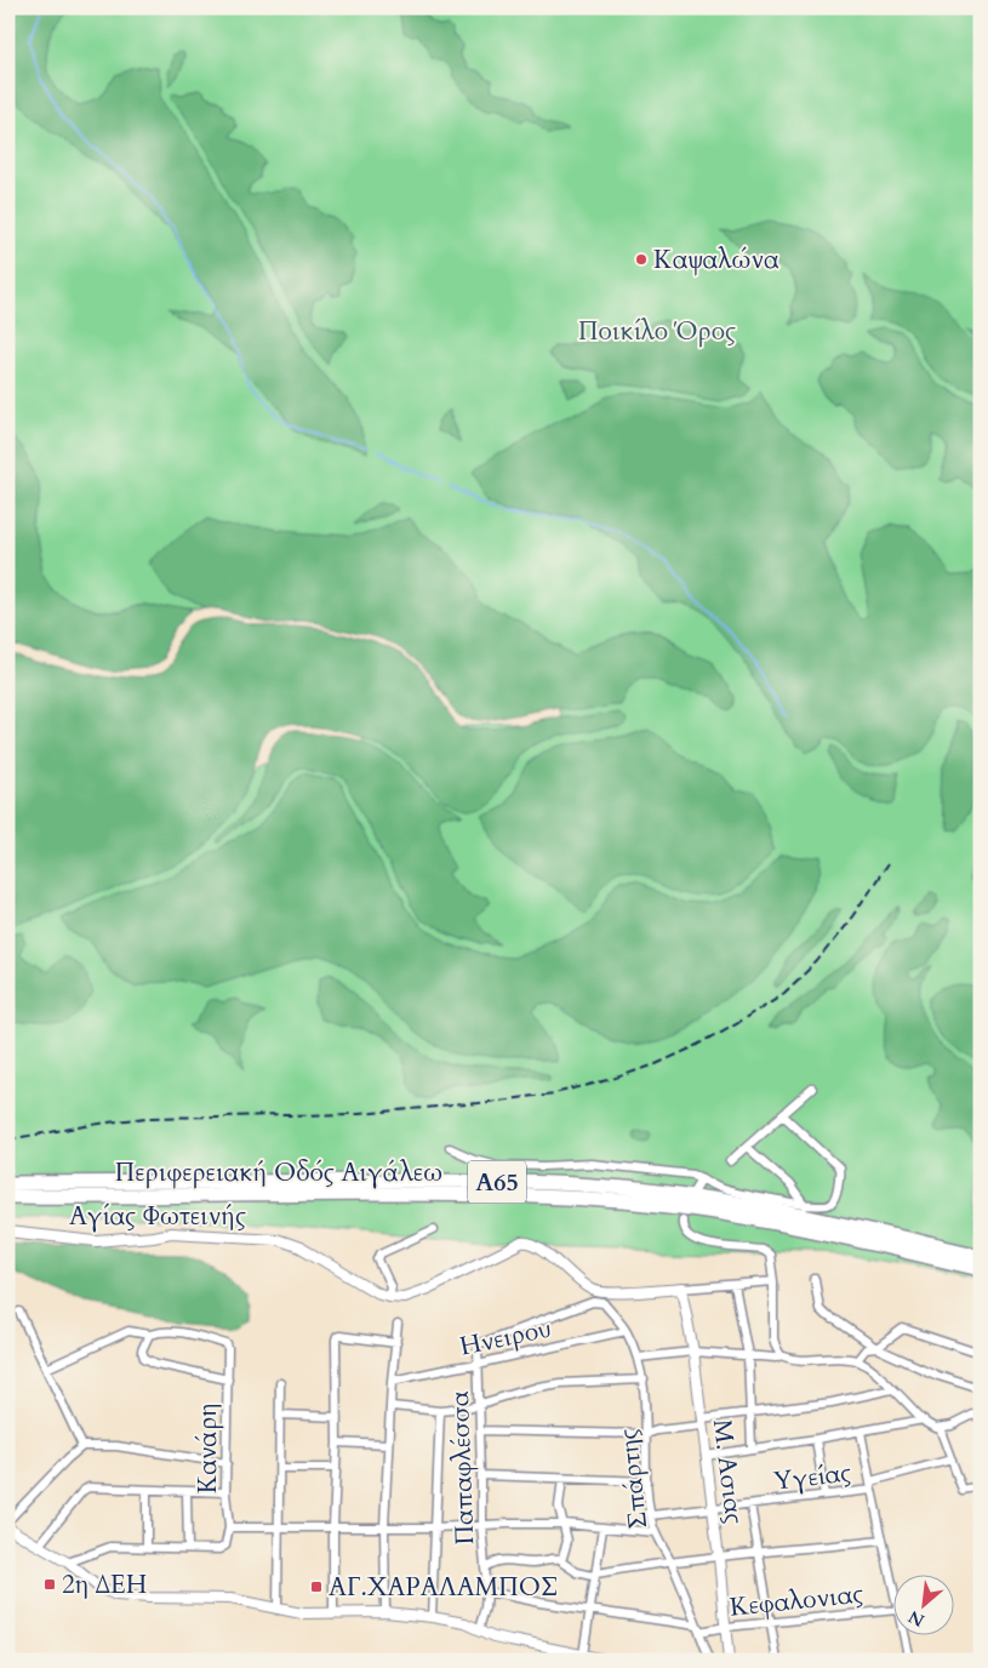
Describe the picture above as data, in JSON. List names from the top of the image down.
{
  "streets": {
    "highway": ["Περιφερειακή Οδός Αιγάλεω", "Α65"],
    "street": [
      "Αγίας Φωτεινής",
      "Ηνειρου",
      "Κανάρη",
      "Παπαφλέσσα",
      "Μ. Ασιας",
      "Υγείας",
      "Σπάρτης",
      "Κεφαλονιας"
    ]
  },
  "crossings": [
    ["Ηνειρου", "Παπαφλέσσα"],
    ["Ηνειρου", "Σπάρτης"],
    ["Παπαφλέσσα", "Σπάρτης"],
    ["Παπαφλέσσα", "Κεφαλονιας"],
    ["Μ. Ασιας", "Υγείας"],
    ["Μ. Ασιας", "Κεφαλονιας"],
    ["Υγείας", "Σπάρτης"],
    ["Σπάρτης", "Κεφαλονιας"]
  ],
  "parks": ["Ποικίλο Όρος"],
  "places": {
    "other": ["Καψαλώνα"],
    "transit": ["2η ΔΕΗ", "ΑΓ.ΧΑΡΑΛΑΜΠΟΣ"]
  },
  "north": "bottom left"
}
